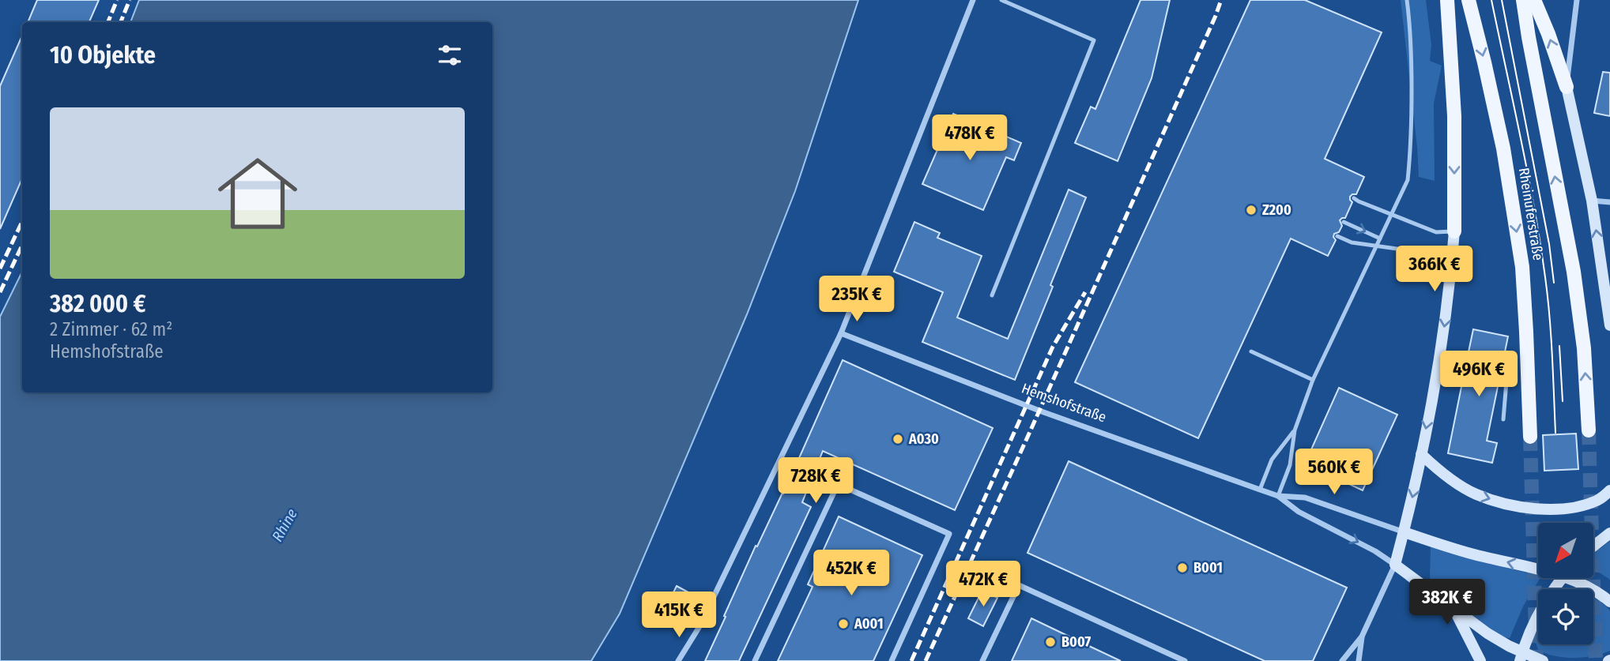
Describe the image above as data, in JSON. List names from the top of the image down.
{
  "streets": {
    "main road": ["Rheinuferstraße", "Hemshofstraße"]
  },
  "water": ["Rhine"],
  "places": [
    "Z200",
    "A030",
    "B001",
    "A001",
    "B007"
  ],
  "north": "bottom left",
  "page": {
    "heading": "10 Objekte",
    "list": [
      {
        "name": "382 000 €",
        "note": "2 Zimmer · 62 m² · Hemshofstraße"
      }
    ],
    "price": [
      "478K €",
      "366K €",
      "235K €",
      "496K €",
      "560K €",
      "728K €",
      "452K €",
      "472K €",
      "382K €",
      "415K €"
    ]
  }
}
